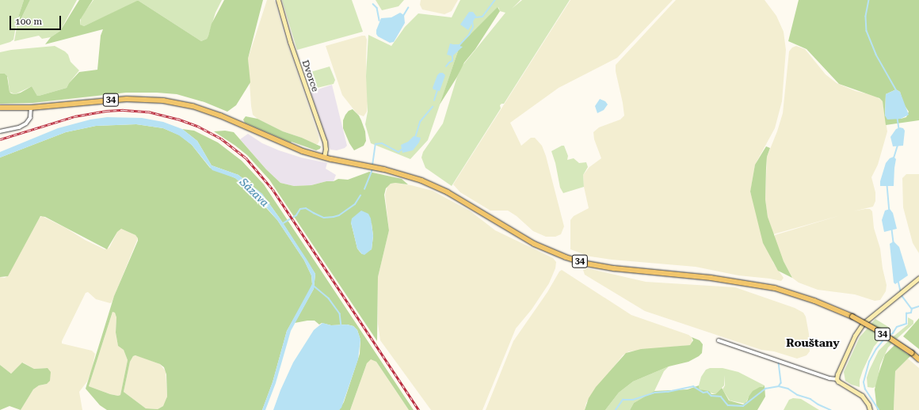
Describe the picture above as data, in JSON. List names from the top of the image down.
{
  "streets": {
    "main road": ["34"],
    "street": ["Dvorce"]
  },
  "crossings": [
    ["Dvorce", "34"]
  ],
  "districts": ["Rouštany"],
  "water": ["Sázava"],
  "scale_bar": "100 m"
}
